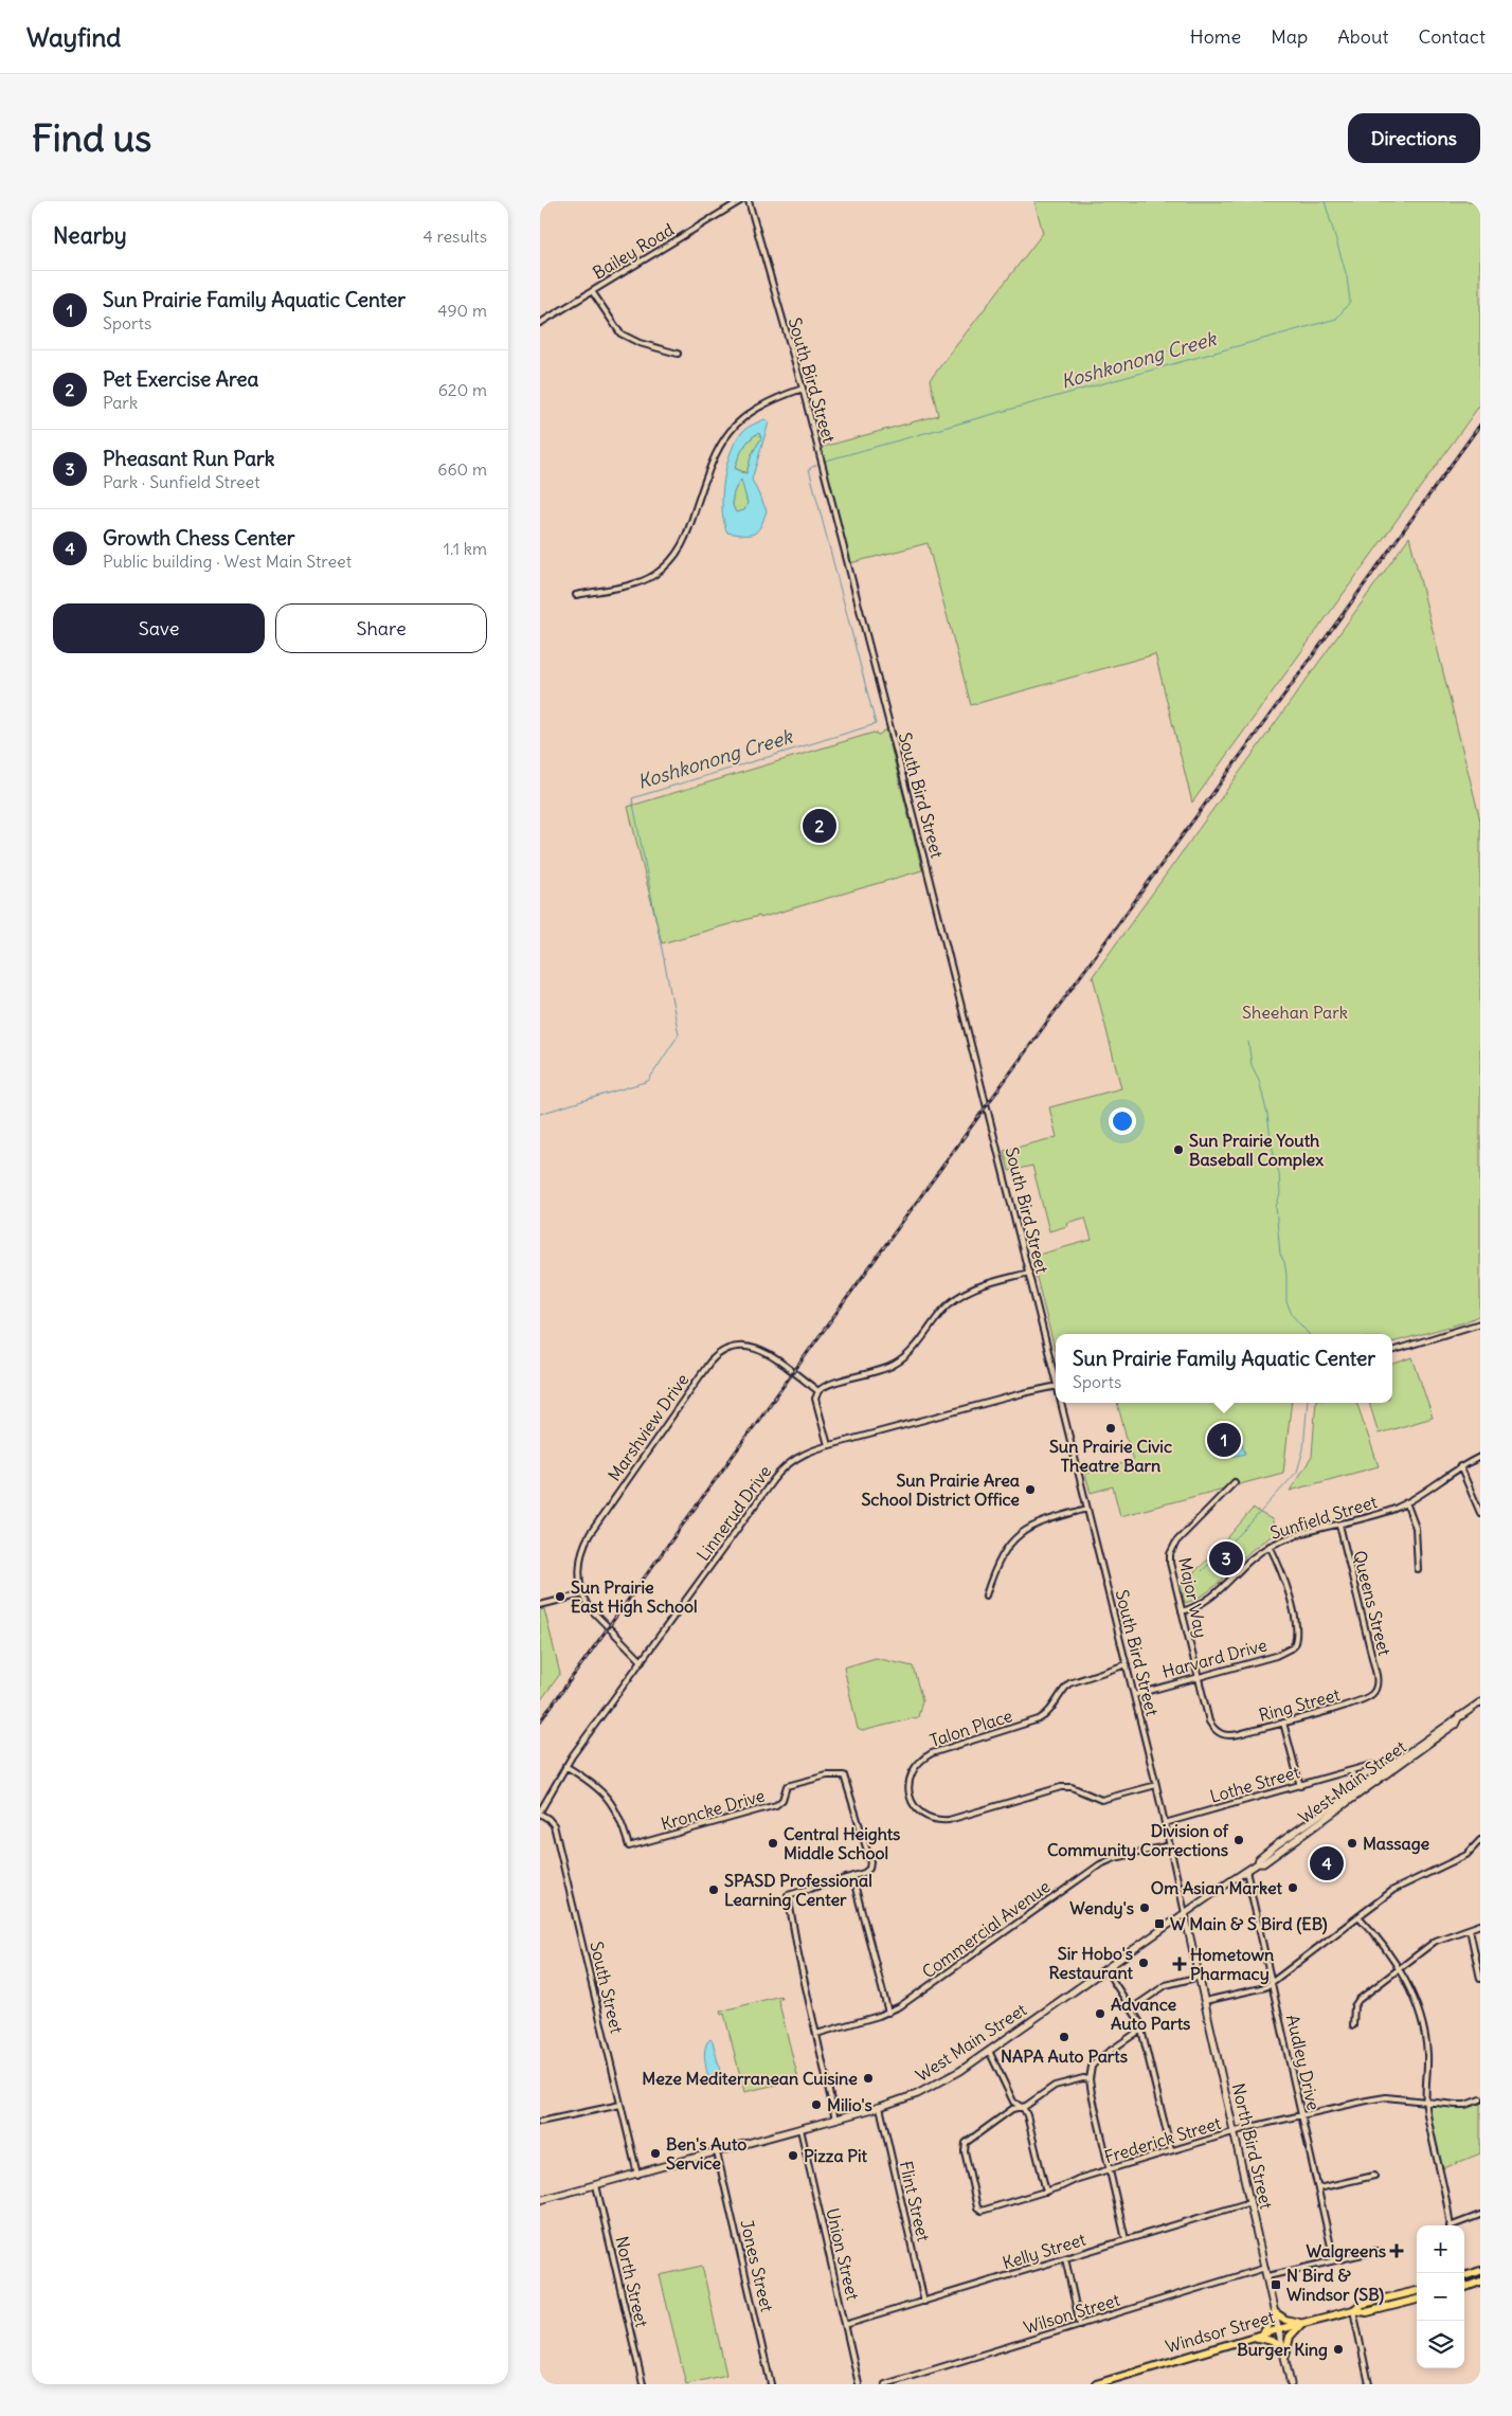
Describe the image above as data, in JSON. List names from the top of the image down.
{
  "streets": {
    "main road": ["West Main Street", "North Bird Street", "Windsor Street"],
    "street": [
      "Bailey Road",
      "South Bird Street",
      "Marshview Drive",
      "Linnerud Drive",
      "Sunfield Street",
      "Major Way",
      "Queens Street",
      "Harvard Drive",
      "Ring Street",
      "Talon Place",
      "Lothe Street",
      "Kroncke Drive",
      "Commercial Avenue",
      "South Street",
      "Audley Drive",
      "Frederick Street",
      "Flint Street",
      "Kelly Street",
      "Union Street",
      "Jones Street",
      "North Street",
      "Wilson Street"
    ]
  },
  "crossings": [
    ["South Bird Street", "Harvard Drive"],
    ["South Bird Street", "Talon Place"],
    ["South Bird Street", "West Main Street"],
    ["South Bird Street", "Lothe Street"],
    ["South Bird Street", "Commercial Avenue"],
    ["South Bird Street", "North Bird Street"],
    ["Linnerud Drive", "Kroncke Drive"],
    ["Linnerud Drive", "South Street"],
    ["Sunfield Street", "Major Way"],
    ["Sunfield Street", "Queens Street"],
    ["Sunfield Street", "Harvard Drive"],
    ["Major Way", "Harvard Drive"],
    ["Major Way", "Ring Street"],
    ["Queens Street", "Ring Street"],
    ["West Main Street", "Lothe Street"],
    ["West Main Street", "Kroncke Drive"],
    ["West Main Street", "South Street"],
    ["West Main Street", "Audley Drive"],
    ["West Main Street", "North Bird Street"],
    ["West Main Street", "Flint Street"],
    ["West Main Street", "Union Street"],
    ["West Main Street", "Jones Street"],
    ["West Main Street", "North Street"],
    ["Kroncke Drive", "Commercial Avenue"],
    ["Audley Drive", "Frederick Street"],
    ["Frederick Street", "North Bird Street"],
    ["North Bird Street", "Kelly Street"],
    ["North Bird Street", "Wilson Street"],
    ["North Bird Street", "Windsor Street"],
    ["Flint Street", "Kelly Street"],
    ["Kelly Street", "Union Street"]
  ],
  "water": ["Koshkonong Creek"],
  "parks": ["Sheehan Park"],
  "places": {
    "other": [
      "Sun Prairie Youth Baseball Complex",
      "Sun Prairie Civic Theatre Barn",
      "Sun Prairie Area School District Office",
      "Sun Prairie East High School",
      "Division of Community Corrections",
      "Central Heights Middle School",
      "Massage",
      "Om Asian Market",
      "SPASD Professional Learning Center",
      "Wendy's",
      "Sir Hobo's Restaurant",
      "Advance Auto Parts",
      "NAPA Auto Parts",
      "Meze Mediterranean Cuisine",
      "Milio's",
      "Ben's Auto Service",
      "Pizza Pit",
      "Burger King"
    ],
    "transit": ["W Main & S Bird (EB)", "N Bird & Windsor (SB)"],
    "health": ["Hometown Pharmacy", "Walgreens"]
  },
  "page": {
    "header": "Wayfind",
    "nav": [
      "Home",
      "Map",
      "About",
      "Contact"
    ],
    "buttons": [
      "Directions",
      ["Save", "Share"]
    ],
    "title": "Find us",
    "heading": ["Nearby", "4 results"],
    "list": [
      {
        "mark": "1",
        "name": "Sun Prairie Family Aquatic Center",
        "note": "Sports",
        "value": "490 m"
      },
      {
        "mark": "2",
        "name": "Pet Exercise Area",
        "note": "Park",
        "value": "620 m"
      },
      {
        "mark": "3",
        "name": "Pheasant Run Park",
        "note": "Park · Sunfield Street",
        "value": "660 m"
      },
      {
        "mark": "4",
        "name": "Growth Chess Center",
        "note": "Public building · West Main Street",
        "value": "1.1 km"
      }
    ],
    "pins": [
      "2",
      "1",
      "3",
      "4"
    ],
    "popup": ["Sun Prairie Family Aquatic Center", "Sports"],
    "map_buttons": ["+", "−"]
  }
}
